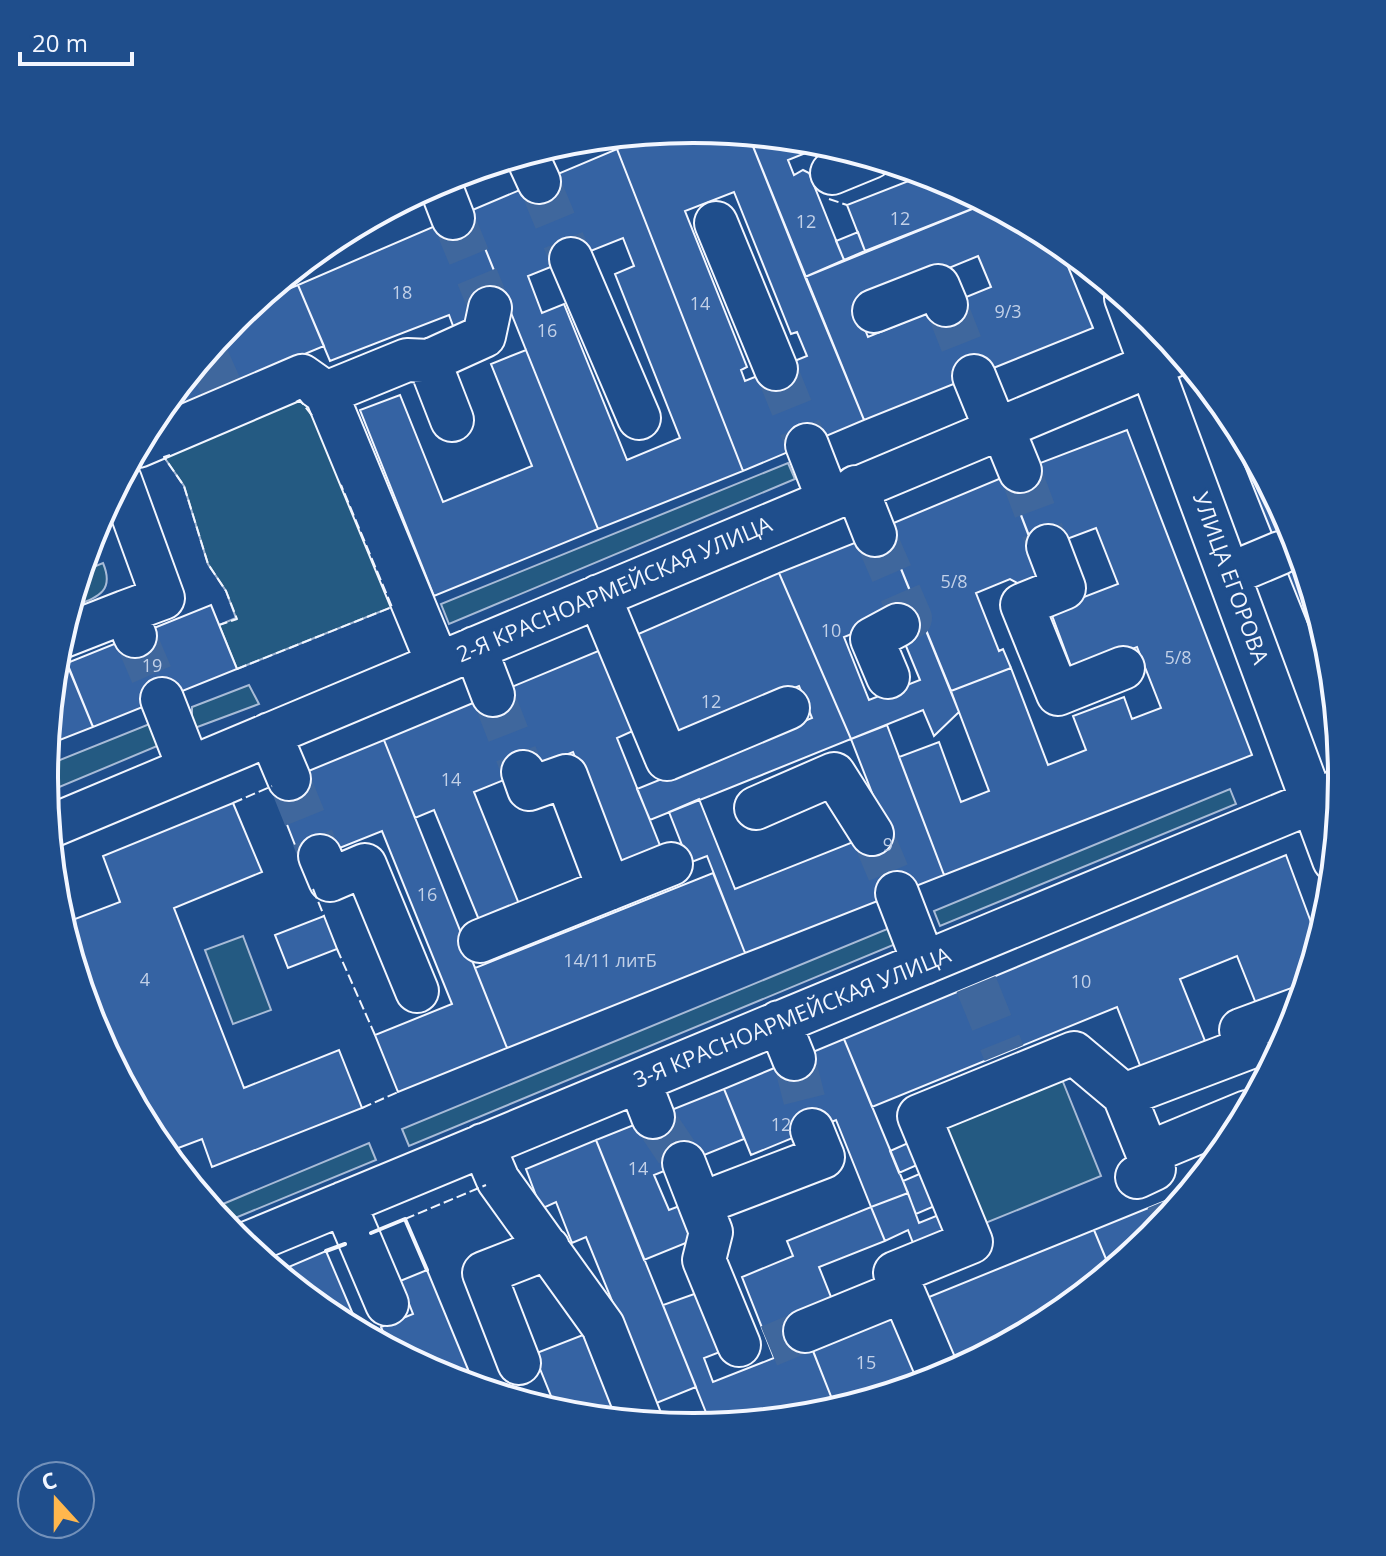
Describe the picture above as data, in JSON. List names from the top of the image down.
{
  "streets": {
    "street": ["УЛИЦА ЕГОРОВА", "2-Я КРАСНОАРМЕЙСКАЯ УЛИЦА", "3-Я КРАСНОАРМЕЙСКАЯ УЛИЦА"]
  },
  "crossings": [
    ["УЛИЦА ЕГОРОВА", "2-Я КРАСНОАРМЕЙСКАЯ УЛИЦА"],
    ["УЛИЦА ЕГОРОВА", "3-Я КРАСНОАРМЕЙСКАЯ УЛИЦА"]
  ],
  "house_numbers": [
    "12",
    "12",
    "18",
    "14",
    "9/3",
    "16",
    "5/8",
    "10",
    "5/8",
    "19",
    "12",
    "14",
    "9",
    "16",
    "14/11 литБ",
    "4",
    "10",
    "12",
    "14",
    "15"
  ],
  "scale_bar": "20 m",
  "north": "top"
}
